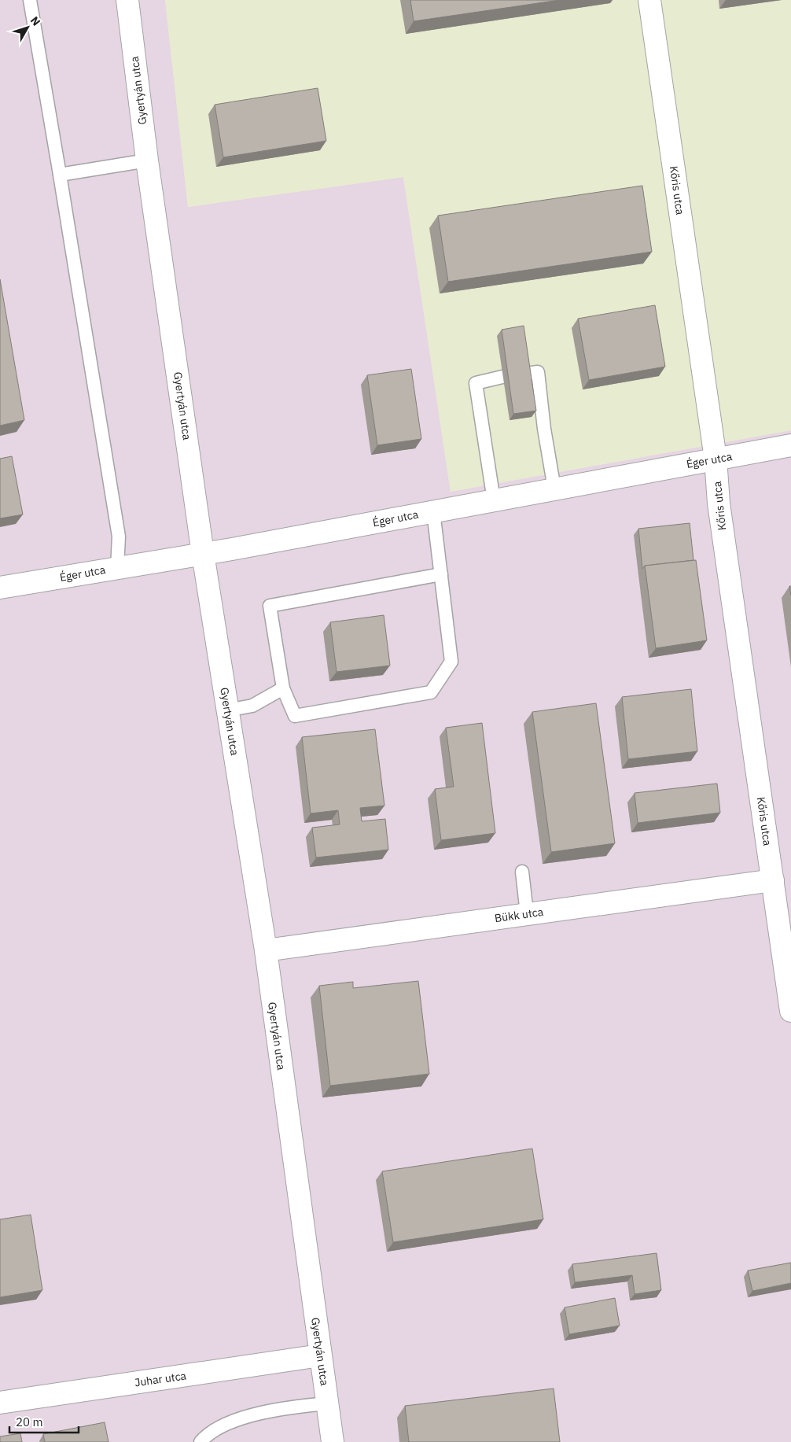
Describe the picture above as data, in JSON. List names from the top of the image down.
{
  "streets": {
    "street": [
      "Gyertyán utca",
      "Kőris utca",
      "Éger utca",
      "Bükk utca",
      "Juhar utca"
    ]
  },
  "crossings": [
    ["Gyertyán utca", "Éger utca"],
    ["Gyertyán utca", "Bükk utca"],
    ["Gyertyán utca", "Juhar utca"],
    ["Kőris utca", "Éger utca"],
    ["Kőris utca", "Bükk utca"]
  ],
  "scale_bar": "20 m",
  "north": "top right"
}
